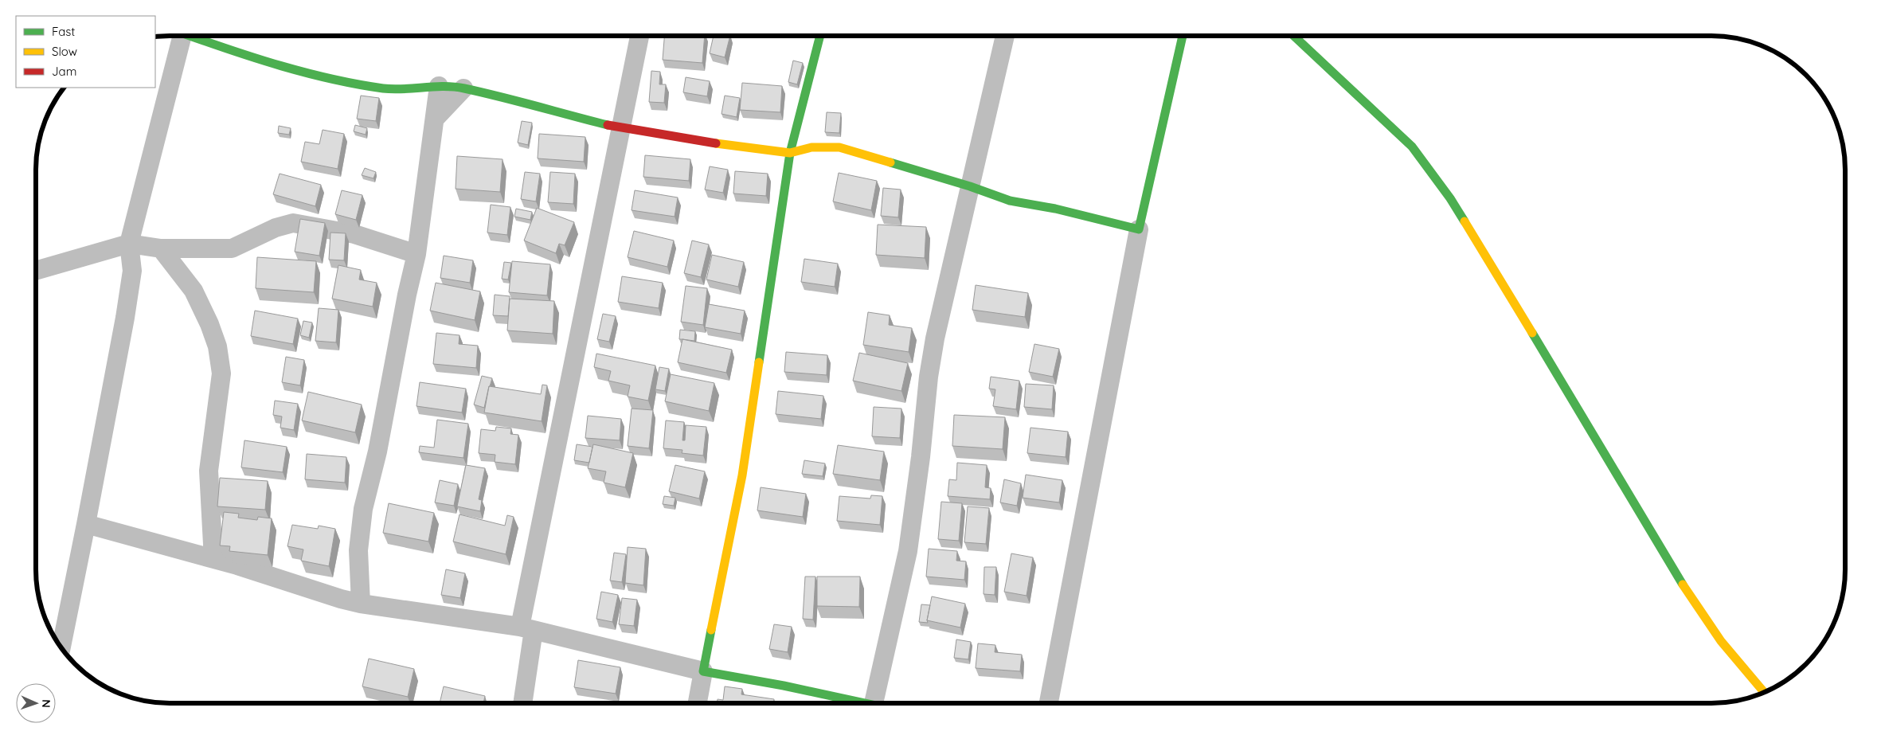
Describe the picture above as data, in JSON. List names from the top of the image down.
{
  "legend": ["Fast", "Slow", "Jam"],
  "north": "right"
}
